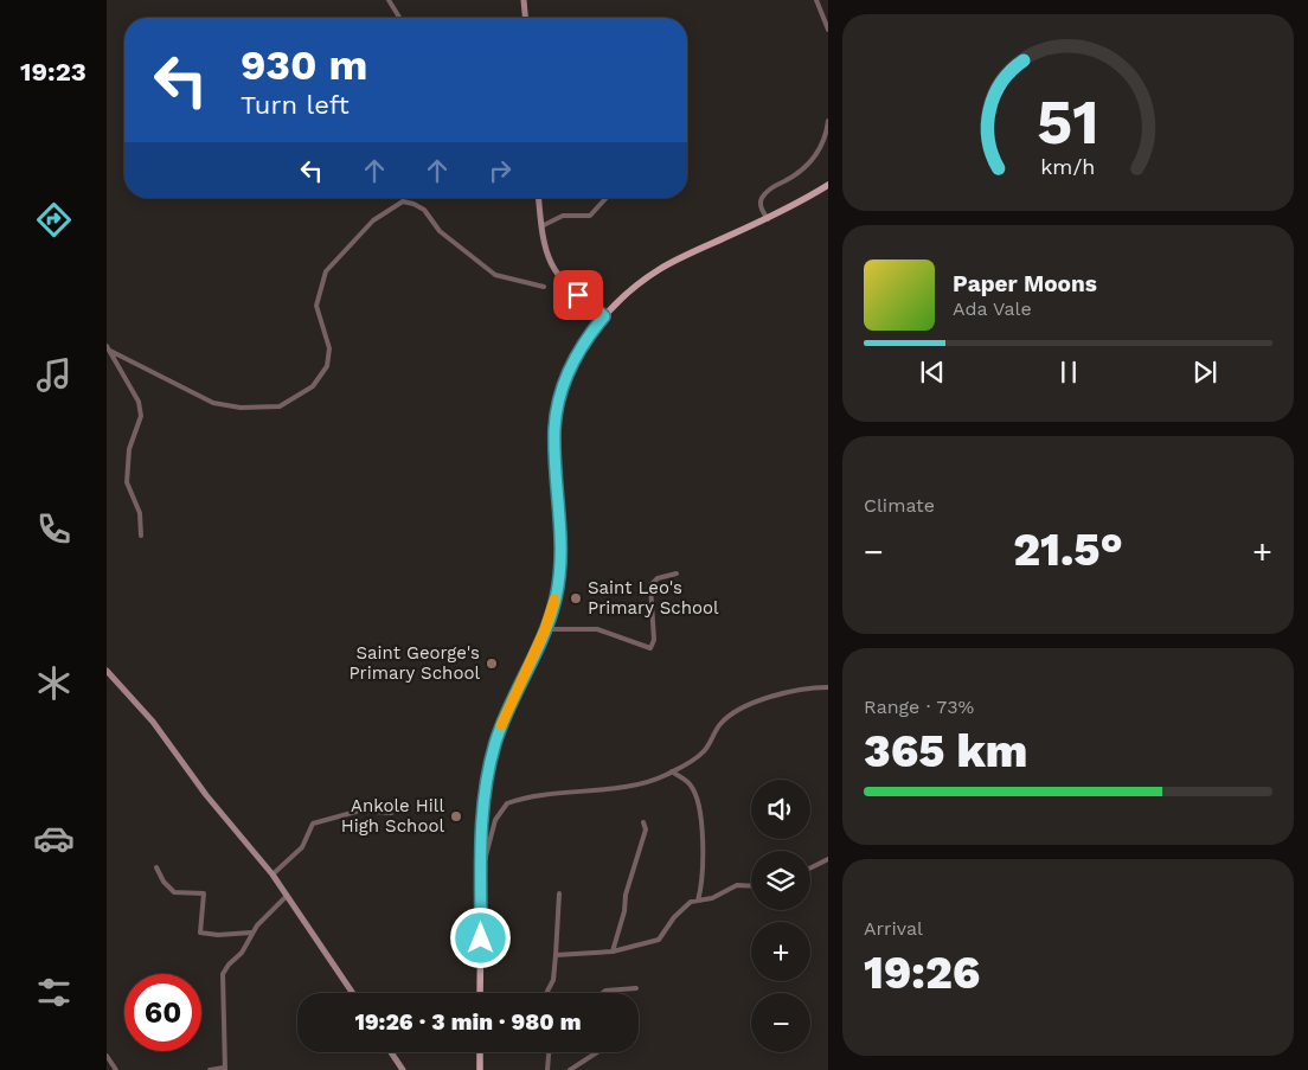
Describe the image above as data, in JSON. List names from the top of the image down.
{
  "places": ["Saint Leo's Primary School", "Saint George's Primary School", "Ankole Hill High School"],
  "page": {
    "tabs": "19:23",
    "turn": ["930 m", "Turn left"],
    "song": ["Paper Moons", "Ada Vale"],
    "tile": [
      "Climate",
      ["Range · 73%", "365 km"],
      ["Arrival", "19:26"]
    ],
    "heat": ["−", "21.5°", "+"],
    "map_buttons": ["+", "−"],
    "limit": "60",
    "trip": "19:26 · 3 min · 980 m",
    "gauge": ["51", "km/h"]
  }
}
